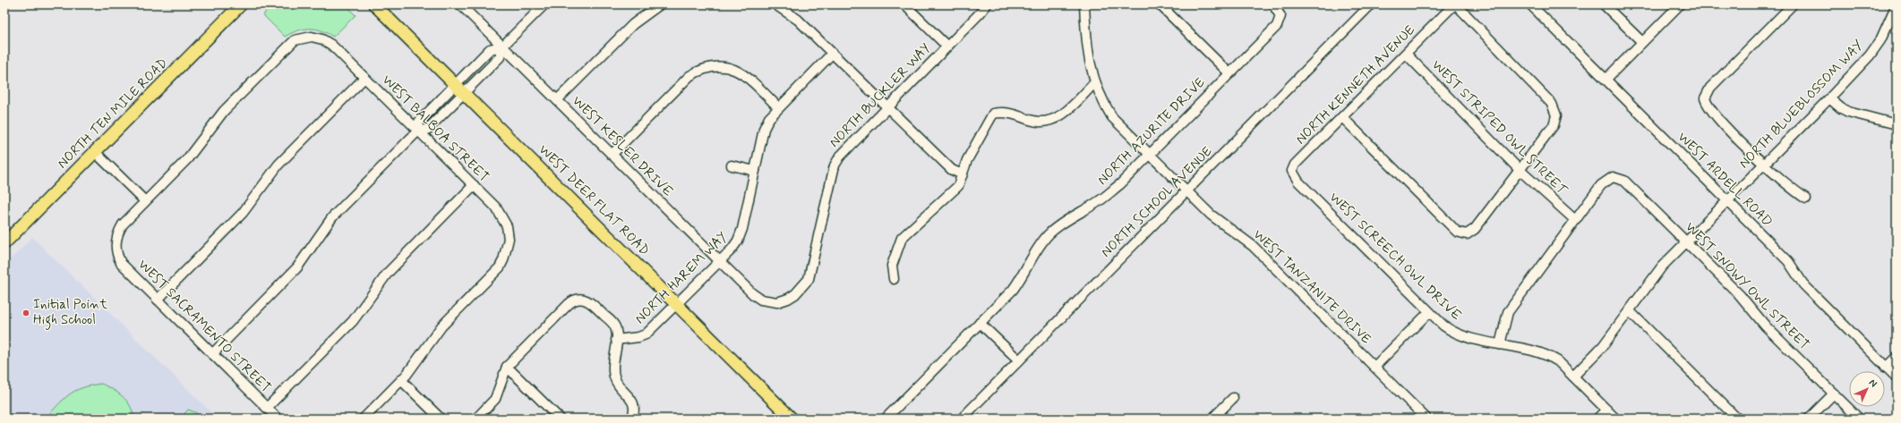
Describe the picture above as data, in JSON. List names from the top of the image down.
{
  "streets": {
    "main road": ["NORTH TEN MILE ROAD", "WEST DEER FLAT ROAD"],
    "street": [
      "NORTH KENNETH AVENUE",
      "NORTH BUCKLER WAY",
      "NORTH BLUEBLOSSOM WAY",
      "WEST STRIPED OWL STREET",
      "WEST BALBOA STREET",
      "NORTH AZURITE DRIVE",
      "WEST KESLER DRIVE",
      "WEST ARDELL ROAD",
      "NORTH SCHOOL AVENUE",
      "WEST SCREECH OWL DRIVE",
      "NORTH HAREM WAY",
      "WEST SNOWY OWL STREET",
      "WEST TANZANITE DRIVE",
      "WEST SACRAMENTO STREET"
    ]
  },
  "crossings": [
    ["NORTH KENNETH AVENUE", "WEST STRIPED OWL STREET"],
    ["NORTH KENNETH AVENUE", "WEST SCREECH OWL DRIVE"],
    ["NORTH BUCKLER WAY", "WEST KESLER DRIVE"],
    ["NORTH BLUEBLOSSOM WAY", "WEST ARDELL ROAD"],
    ["NORTH BLUEBLOSSOM WAY", "WEST SCREECH OWL DRIVE"],
    ["NORTH BLUEBLOSSOM WAY", "WEST SNOWY OWL STREET"],
    ["WEST STRIPED OWL STREET", "WEST SNOWY OWL STREET"],
    ["WEST BALBOA STREET", "WEST SACRAMENTO STREET"],
    ["NORTH AZURITE DRIVE", "WEST TANZANITE DRIVE"],
    ["WEST KESLER DRIVE", "NORTH HAREM WAY"],
    ["WEST DEER FLAT ROAD", "NORTH HAREM WAY"],
    ["NORTH SCHOOL AVENUE", "WEST TANZANITE DRIVE"]
  ],
  "places": ["Initial Point High School"],
  "north": "top right"
}
